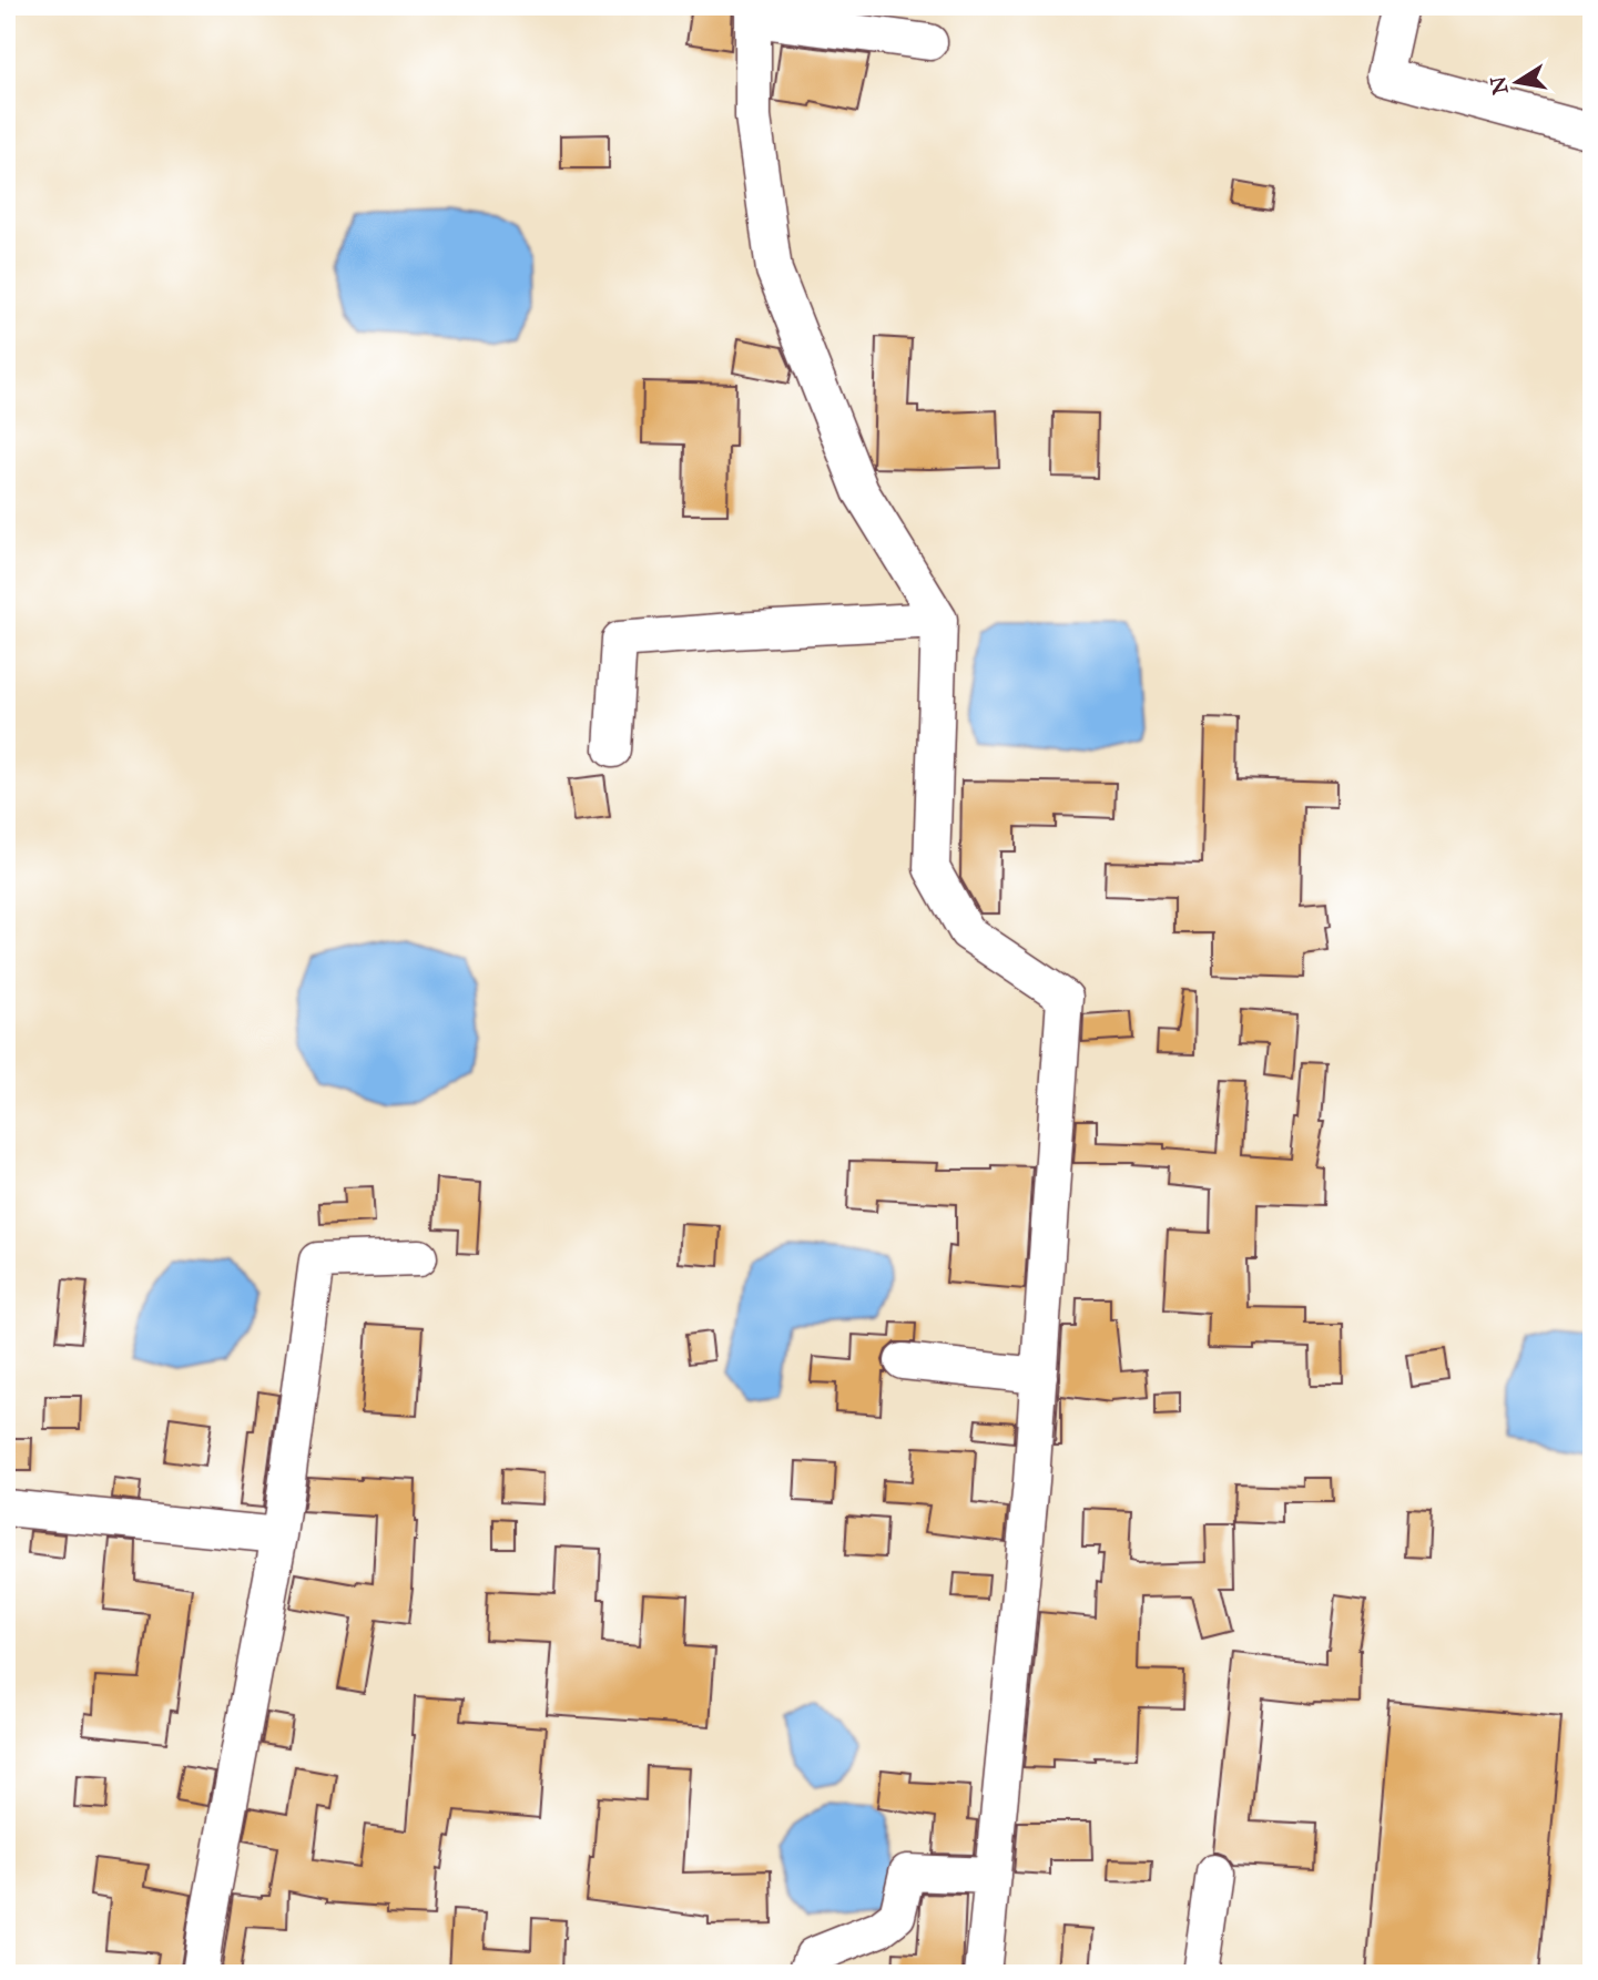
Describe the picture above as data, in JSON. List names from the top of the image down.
{
  "north": "left"
}
